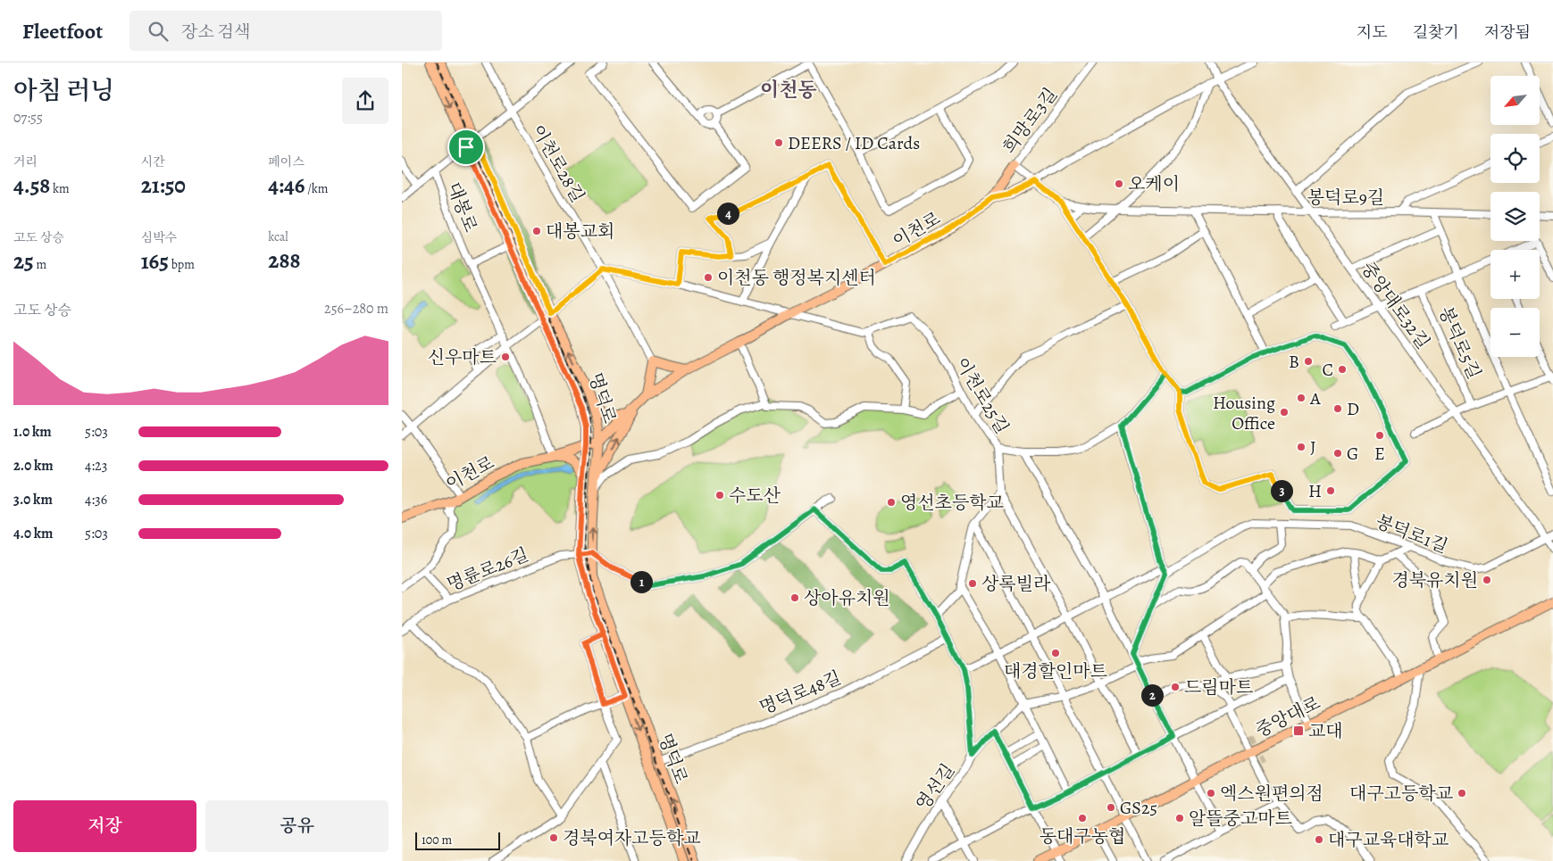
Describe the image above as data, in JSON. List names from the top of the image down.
{
  "streets": {
    "main road": [
      "희망로3길",
      "이천로",
      "명덕로",
      "중앙대로"
    ],
    "street": [
      "이천로28길",
      "봉덕로9길",
      "대봉로",
      "중앙대로32길",
      "봉덕로5길",
      "이천로25길",
      "봉덕로1길",
      "명륜로26길",
      "명덕로48길",
      "영선길"
    ]
  },
  "crossings": [
    ["희망로3길", "봉덕로9길"],
    ["희망로3길", "이천로"],
    ["이천로28길", "대봉로"],
    ["봉덕로9길", "이천로"],
    ["봉덕로9길", "중앙대로32길"],
    ["대봉로", "명덕로"],
    ["이천로", "중앙대로32길"],
    ["이천로", "명덕로"],
    ["중앙대로32길", "봉덕로5길"],
    ["중앙대로32길", "봉덕로1길"],
    ["명덕로", "명륜로26길"],
    ["명덕로", "명덕로48길"],
    ["봉덕로1길", "영선길"],
    ["명덕로48길", "영선길"]
  ],
  "districts": ["이천동"],
  "places": {
    "other": [
      "DEERS / ID Cards",
      "오케이",
      "대봉교회",
      "이천동 행정복지센터",
      "신우마트",
      "B",
      "C",
      "A",
      "D",
      "Housing Office",
      "E",
      "J",
      "G",
      "H",
      "수도산",
      "영선초등학교",
      "경북유치원",
      "상록빌라",
      "상아유치원",
      "대경할인마트",
      "드림마트",
      "엑스원편의점",
      "대구고등학교",
      "GS25",
      "동대구농협",
      "알뜰중고마트",
      "경북여자고등학교",
      "대구교육대학교"
    ],
    "transit": ["교대"]
  },
  "scale_bar": "100 m",
  "north": "bottom left",
  "page": {
    "header": "Fleetfoot",
    "search": "장소 검색",
    "nav": ["지도", "길찾기", "저장됨"],
    "heading": ["아침 러닝", "07:55"],
    "map_buttons": ["+", "−"],
    "stats": [
      ["거리", "4.58 km"],
      ["시간", "21:50"],
      ["페이스", "4:46 /km"],
      ["고도 상승", "25 m"],
      ["심박수", "165 bpm"],
      ["kcal", "288"]
    ],
    "pins": [
      "4",
      "3",
      "1",
      "2"
    ],
    "chart": ["고도 상승", "256–280 m"],
    "list": [
      {
        "name": "1.0 km",
        "note": "5:03"
      },
      {
        "name": "2.0 km",
        "note": "4:23"
      },
      {
        "name": "3.0 km",
        "note": "4:36"
      },
      {
        "name": "4.0 km",
        "note": "5:03"
      }
    ],
    "buttons": ["저장", "공유"],
    "scale": "100 m"
  }
}
